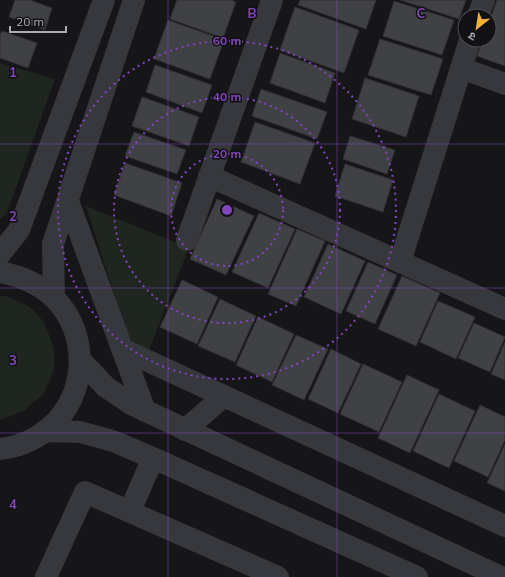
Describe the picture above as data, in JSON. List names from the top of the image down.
{
  "scale_bar": "20 m",
  "north": "bottom left",
  "grid": {
    "columns": ["B", "C"],
    "rows": [
      "1",
      "2",
      "3",
      "4"
    ]
  },
  "rings": ["60 m", "40 m", "20 m"]
}
